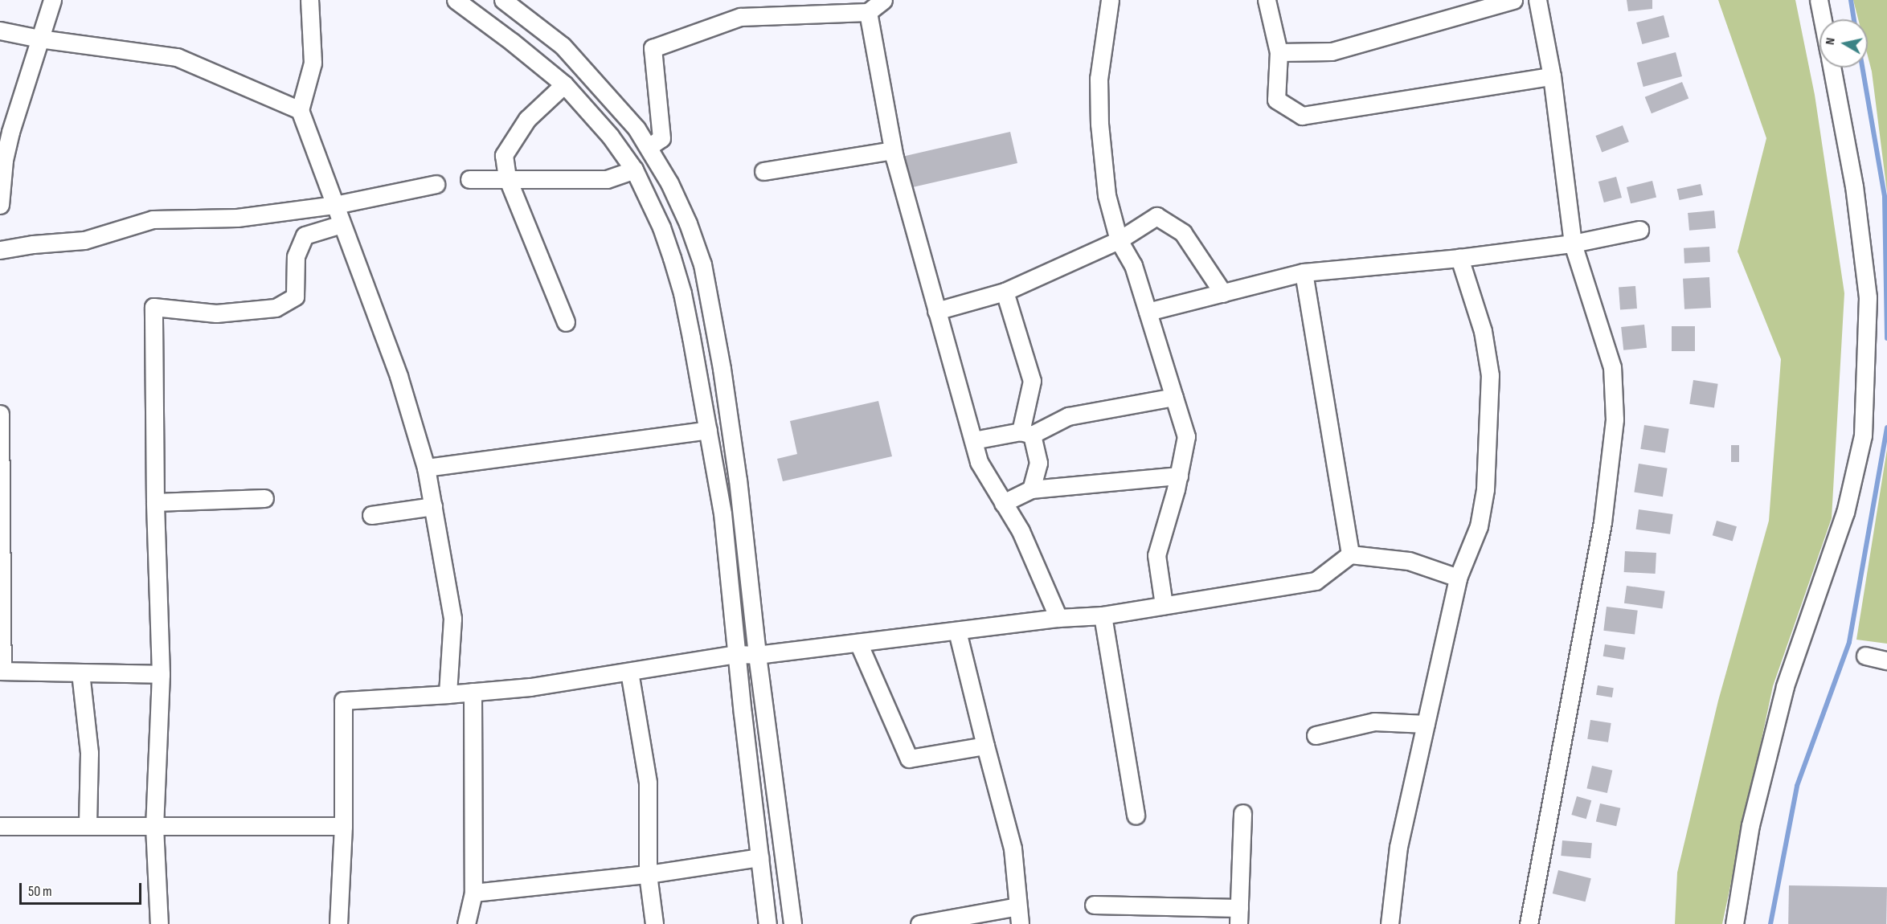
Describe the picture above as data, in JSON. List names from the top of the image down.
{
  "scale_bar": "50 m",
  "north": "left"
}
